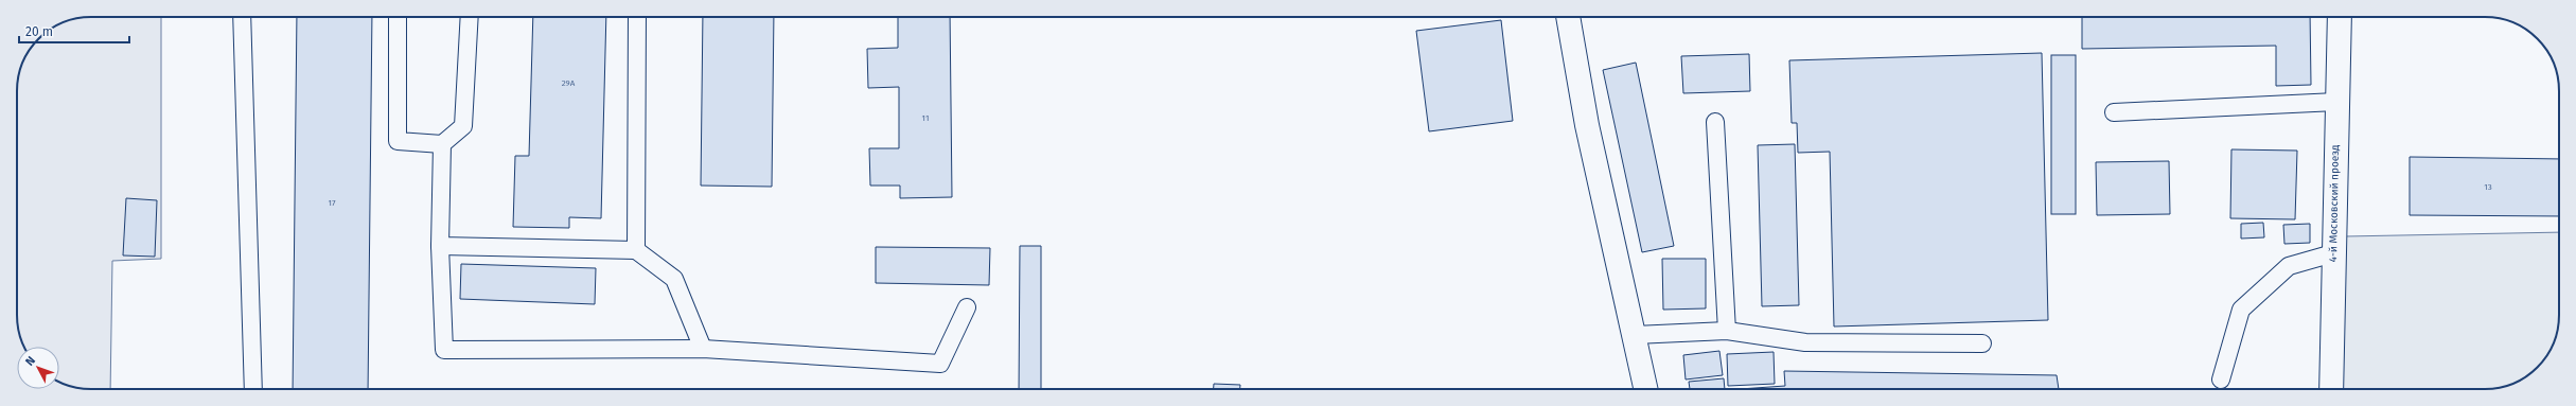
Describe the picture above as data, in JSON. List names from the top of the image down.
{
  "streets": {
    "street": ["4-й Московский проезд"]
  },
  "house_numbers": [
    "29А",
    "11",
    "13",
    "17"
  ],
  "scale_bar": "20 m",
  "north": "top left"
}
